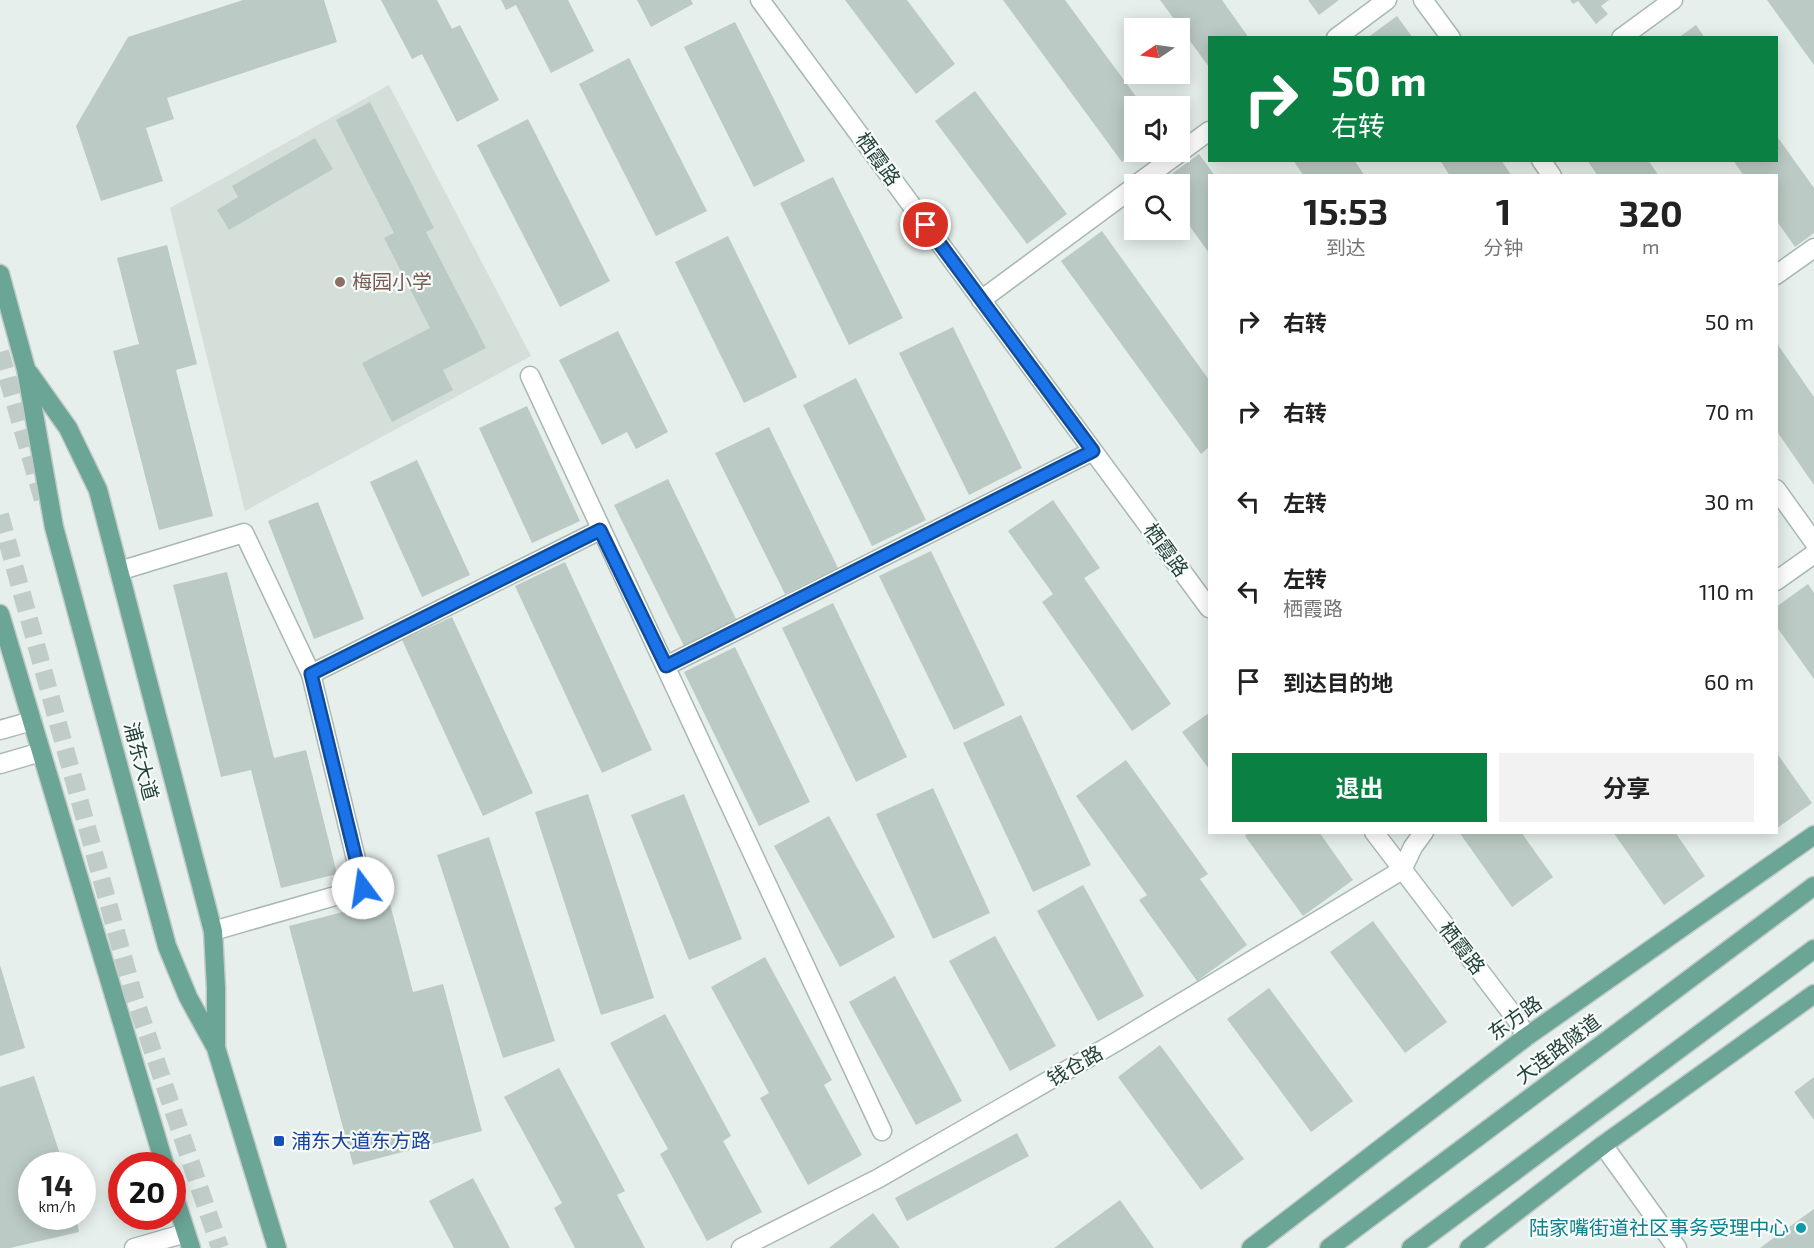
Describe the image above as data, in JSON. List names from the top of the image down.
{
  "streets": {
    "main road": ["浦东大道", "东方路", "大连路隧道"],
    "street": ["栖霞路", "钱仓路"]
  },
  "crossings": [
    ["栖霞路", "东方路"],
    ["栖霞路", "钱仓路"]
  ],
  "places": {
    "other": ["梅园小学", "陆家嘴街道社区事务受理中心"],
    "transit": ["浦东大道东方路"]
  },
  "north": "left",
  "page": {
    "turn": ["50 m", "右转"],
    "eta": [
      "15:53",
      "到达",
      "1",
      "分钟",
      "320",
      "m"
    ],
    "list": [
      {
        "name": "右转",
        "value": "50 m"
      },
      {
        "name": "右转",
        "value": "70 m"
      },
      {
        "name": "左转",
        "value": "30 m"
      },
      {
        "name": "左转",
        "note": "栖霞路",
        "value": "110 m"
      },
      {
        "name": "到达目的地",
        "value": "60 m"
      }
    ],
    "buttons": ["退出", "分享"],
    "speed": "14 km/h",
    "limit": "20"
  }
}
